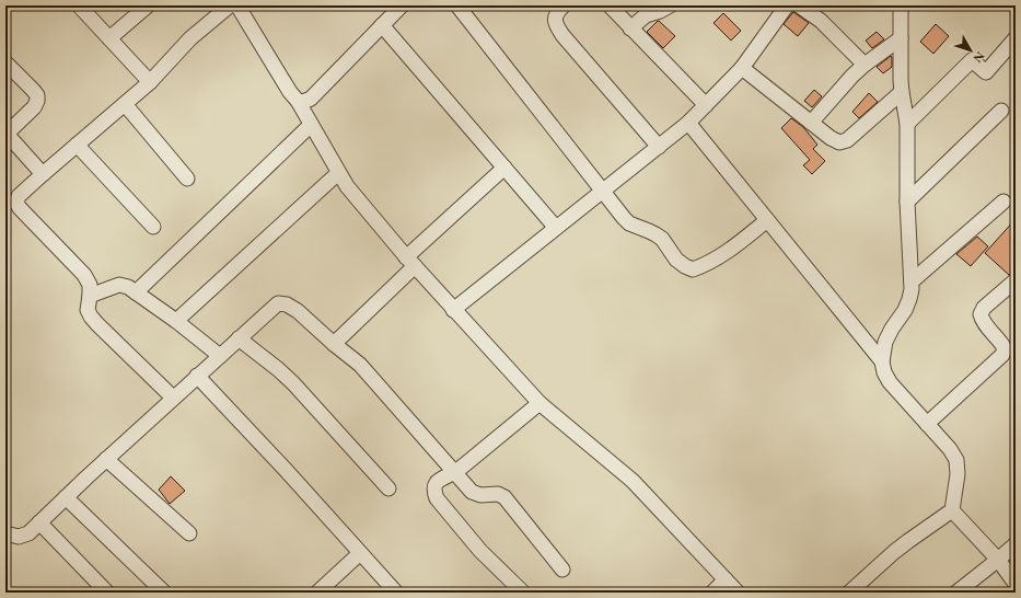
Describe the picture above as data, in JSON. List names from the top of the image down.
{
  "north": "bottom right"
}
